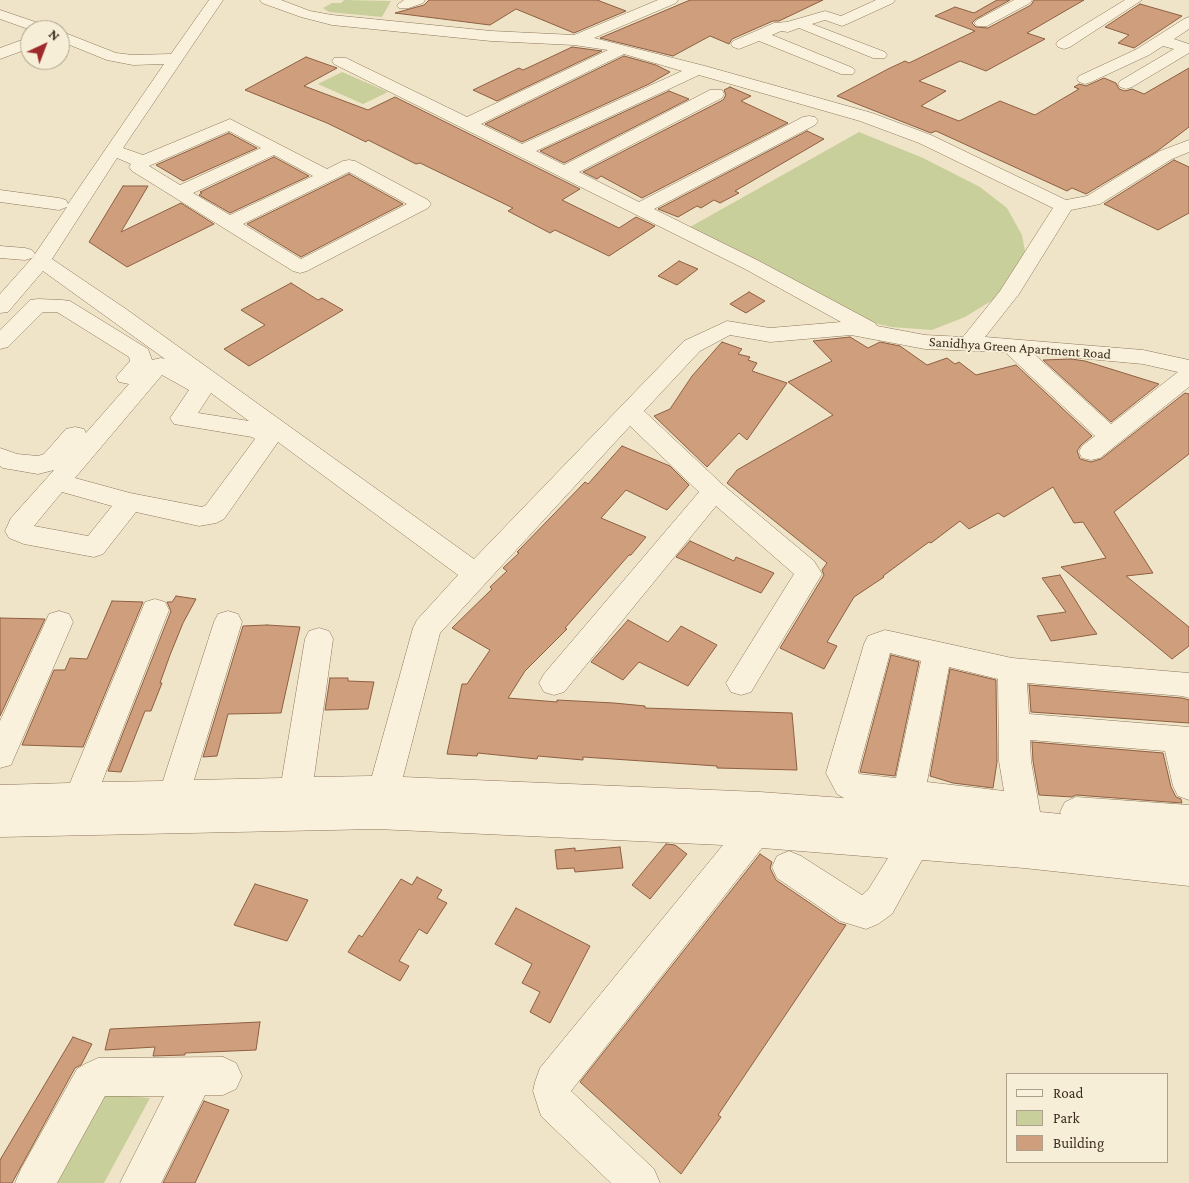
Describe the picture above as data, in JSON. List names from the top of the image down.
{
  "streets": {
    "street": ["Sanidhya Green Apartment Road"]
  },
  "legend": ["Road", "Park", "Building"],
  "north": "top right"
}
